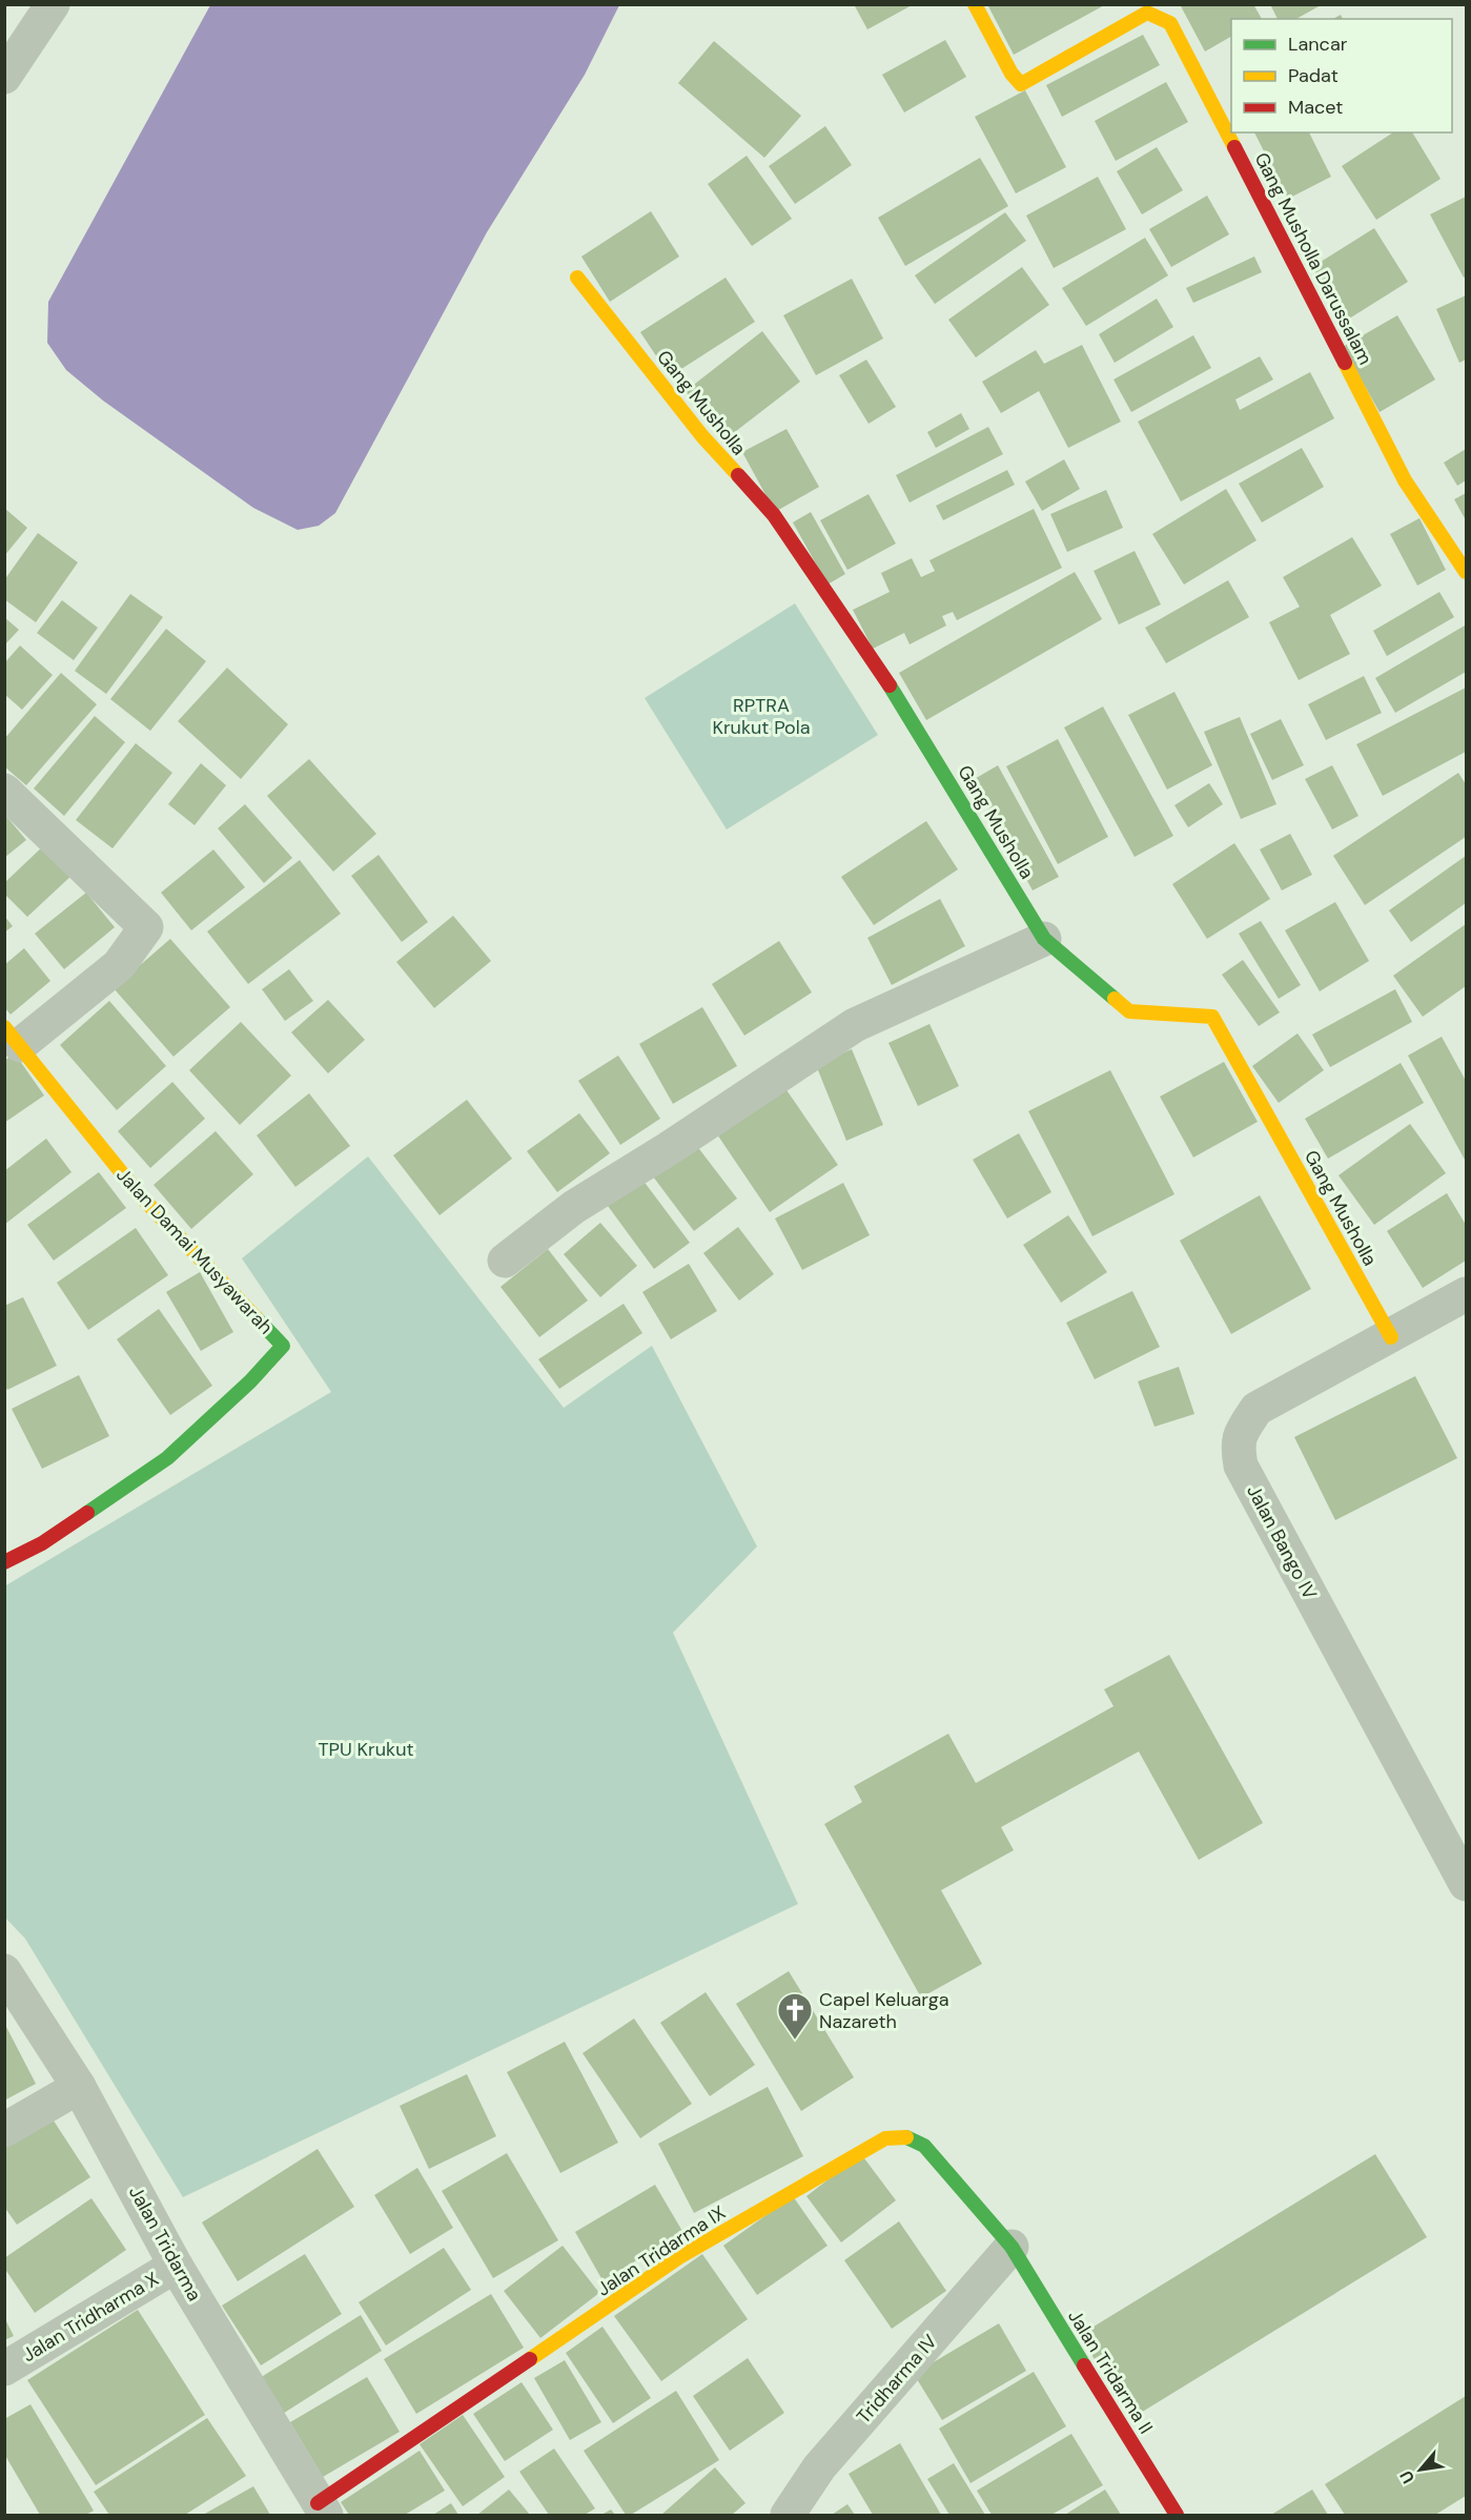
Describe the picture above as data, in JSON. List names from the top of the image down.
{
  "streets": {
    "street": [
      "Gang Musholla Darussalam",
      "Gang Musholla",
      "Jalan Damai Musyawarah",
      "Jalan Bango IV",
      "Jalan Tridarma",
      "Jalan Tridarma IX",
      "Jalan Tridharma X",
      "Jalan Tridarma II",
      "Tridharma IV"
    ]
  },
  "crossings": [
    ["Gang Musholla", "Jalan Bango IV"],
    ["Jalan Tridarma", "Jalan Tridarma IX"],
    ["Jalan Tridarma", "Jalan Tridharma X"],
    ["Jalan Tridarma IX", "Jalan Tridarma II"],
    ["Jalan Tridarma IX", "Tridharma IV"],
    ["Jalan Tridarma II", "Tridharma IV"]
  ],
  "parks": ["RPTRA Krukut Pola", "TPU Krukut"],
  "places": {
    "church": ["Capel Keluarga Nazareth"]
  },
  "legend": ["Lancar", "Padat", "Macet"],
  "north": "bottom left"
}
